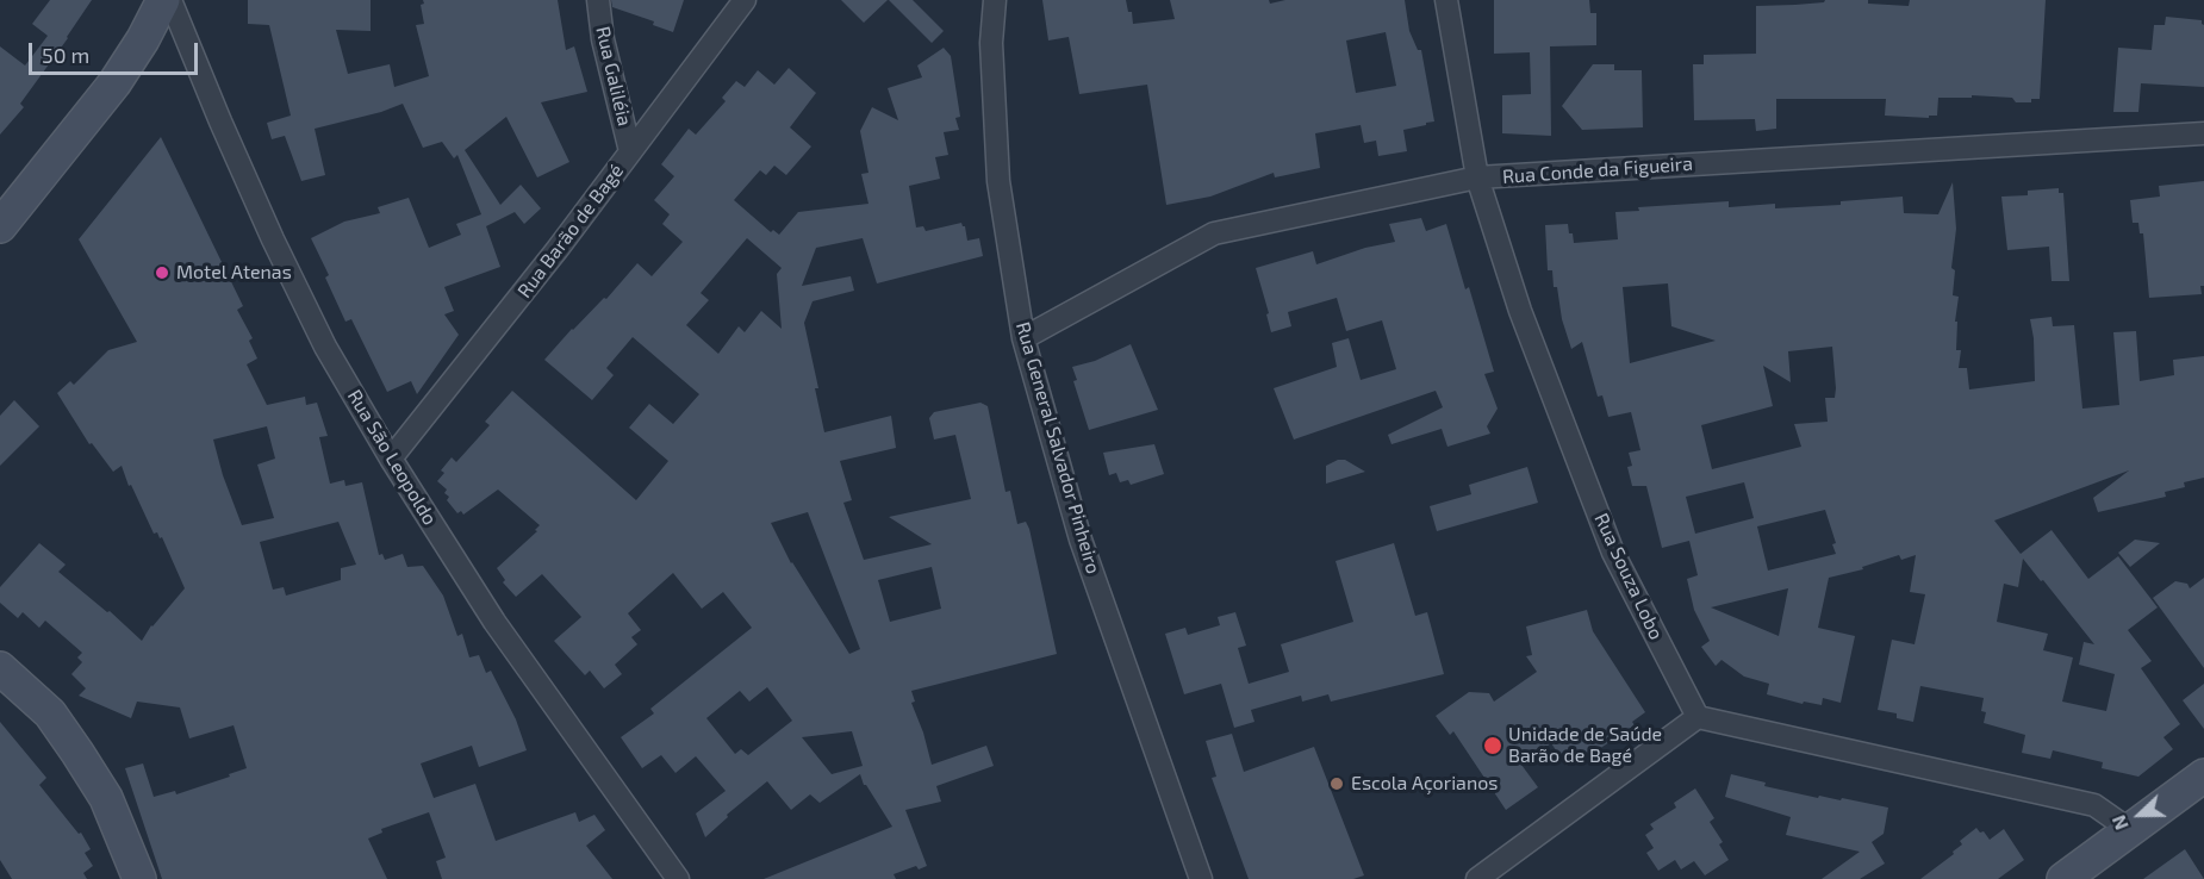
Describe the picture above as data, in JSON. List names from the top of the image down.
{
  "streets": {
    "street": [
      "Rua Galiléia",
      "Rua Conde da Figueira",
      "Rua Barão de Bagé",
      "Rua General Salvador Pinheiro",
      "Rua São Leopoldo",
      "Rua Souza Lobo"
    ]
  },
  "crossings": [
    ["Rua Galiléia", "Rua Barão de Bagé"],
    ["Rua Conde da Figueira", "Rua General Salvador Pinheiro"],
    ["Rua Conde da Figueira", "Rua Souza Lobo"],
    ["Rua Barão de Bagé", "Rua São Leopoldo"]
  ],
  "places": ["Motel Atenas", "Unidade de Saúde Barão de Bagé", "Escola Açorianos"],
  "scale_bar": "50 m",
  "north": "left"
}
